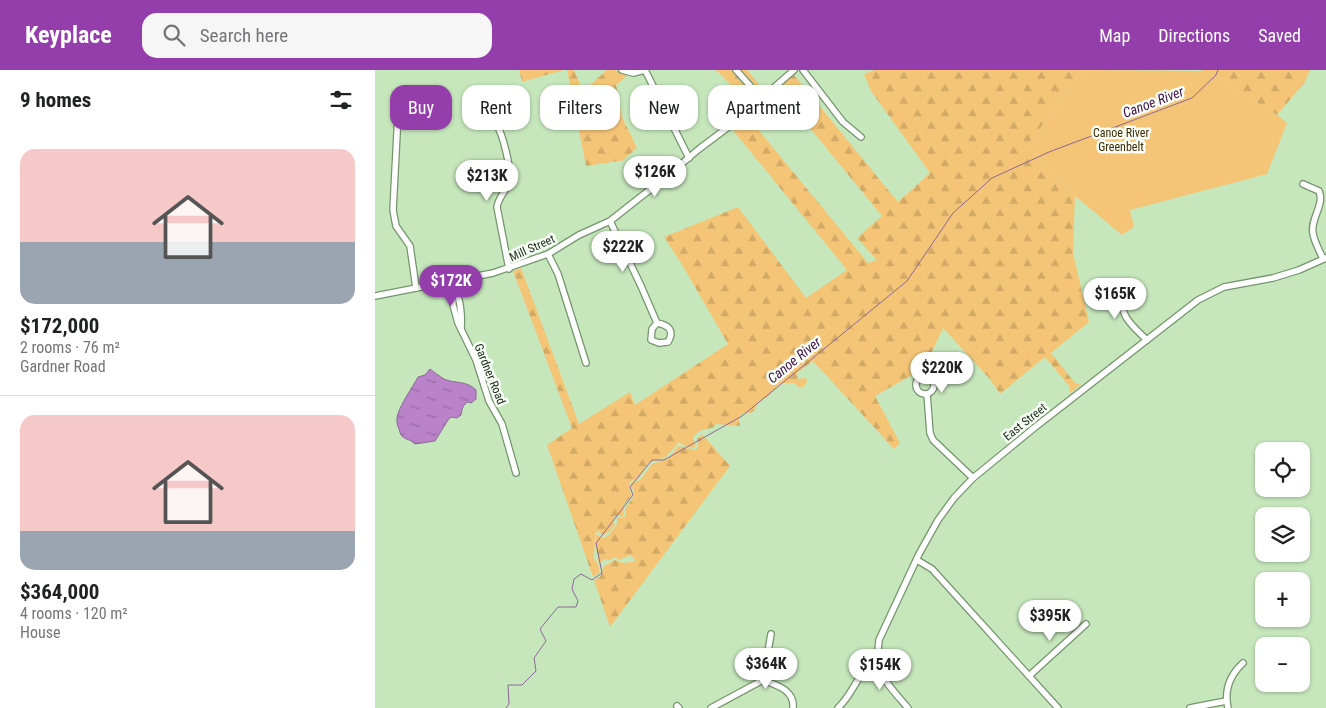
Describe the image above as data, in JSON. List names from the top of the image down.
{
  "streets": {
    "street": ["Mill Street", "Gardner Road", "East Street"]
  },
  "crossings": [
    ["Mill Street", "Gardner Road"]
  ],
  "water": ["Canoe River"],
  "parks": ["Canoe River Greenbelt"],
  "page": {
    "header": "Keyplace",
    "search": "Search here",
    "nav": ["Map", "Directions", "Saved"],
    "heading": "9 homes",
    "chip": [
      "Buy",
      "Rent",
      "Filters",
      "New",
      "Apartment"
    ],
    "list": [
      {
        "name": "$172,000",
        "note": "2 rooms · 76 m² · Gardner Road"
      },
      {
        "name": "$364,000",
        "note": "4 rooms · 120 m² · House"
      }
    ],
    "price": [
      "$126K",
      "$213K",
      "$222K",
      "$172K",
      "$165K",
      "$220K",
      "$395K",
      "$364K",
      "$154K"
    ],
    "map_buttons": ["+", "−"]
  }
}
